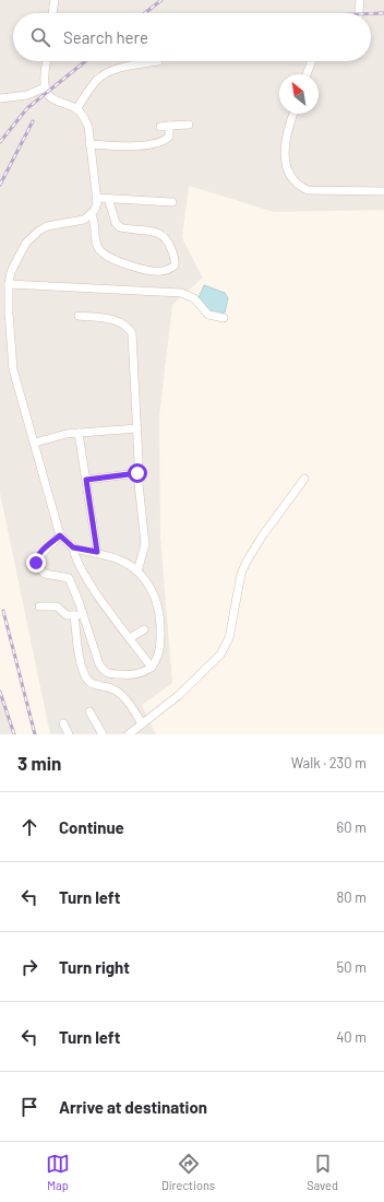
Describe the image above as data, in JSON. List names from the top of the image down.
{
  "north": "top left",
  "page": {
    "search": "Search here",
    "heading": ["3 min", "Walk · 230 m"],
    "list": [
      ["Continue", "60 m"],
      ["Turn left", "80 m"],
      ["Turn right", "50 m"],
      ["Turn left", "40 m"],
      "Arrive at destination"
    ],
    "nav": ["Map", "Directions", "Saved"]
  }
}
